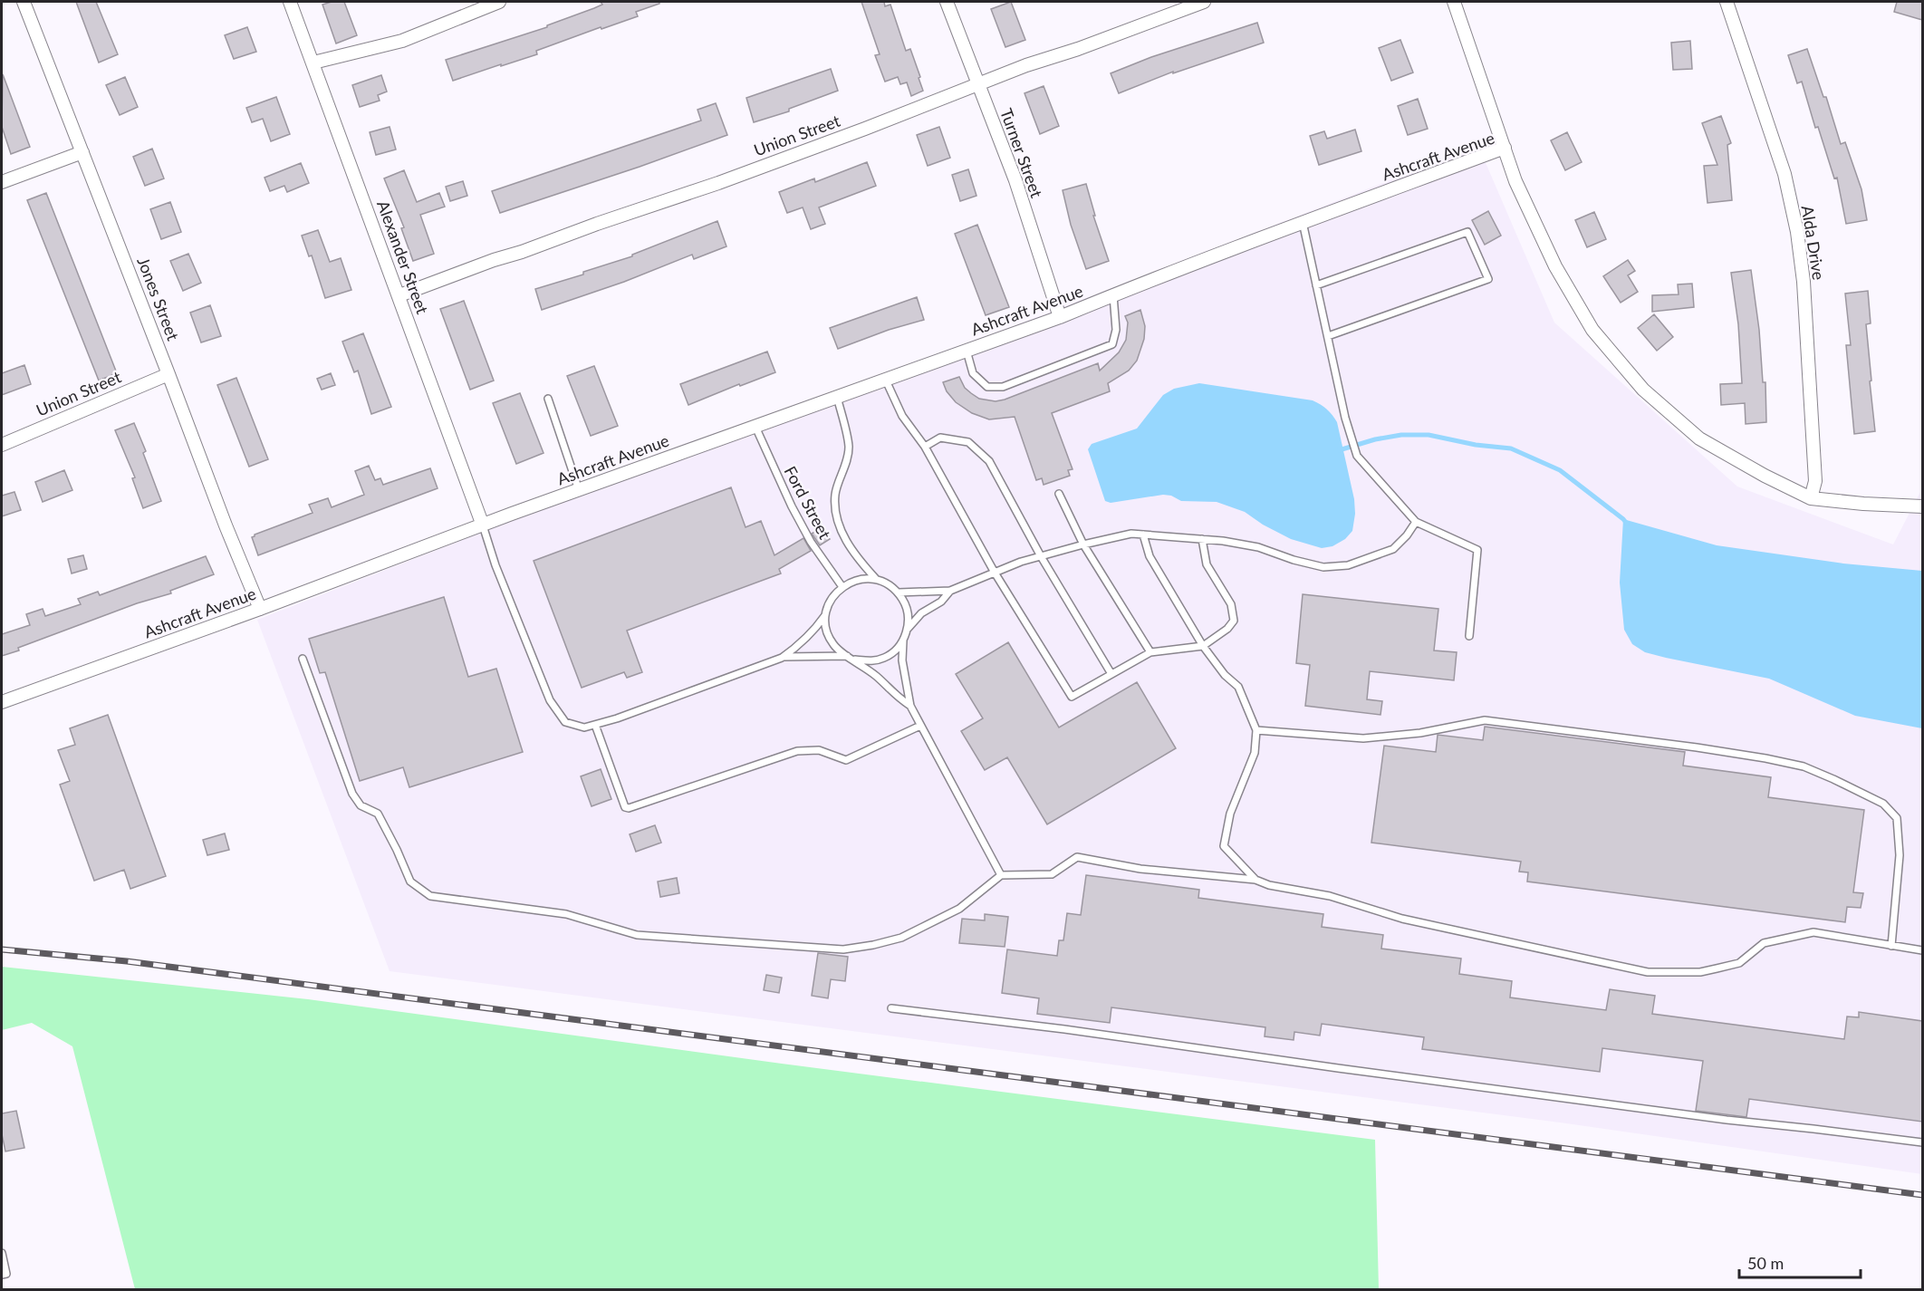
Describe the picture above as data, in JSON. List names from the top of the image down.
{
  "streets": {
    "street": [
      "Union Street",
      "Turner Street",
      "Ashcraft Avenue",
      "Alda Drive",
      "Alexander Street",
      "Jones Street"
    ],
    "lane": ["Ford Street"]
  },
  "crossings": [
    ["Union Street", "Turner Street"],
    ["Union Street", "Alexander Street"],
    ["Union Street", "Jones Street"],
    ["Turner Street", "Ashcraft Avenue"],
    ["Ashcraft Avenue", "Alda Drive"],
    ["Ashcraft Avenue", "Alexander Street"],
    ["Ashcraft Avenue", "Jones Street"],
    ["Ashcraft Avenue", "Ford Street"]
  ],
  "scale_bar": "50 m"
}
